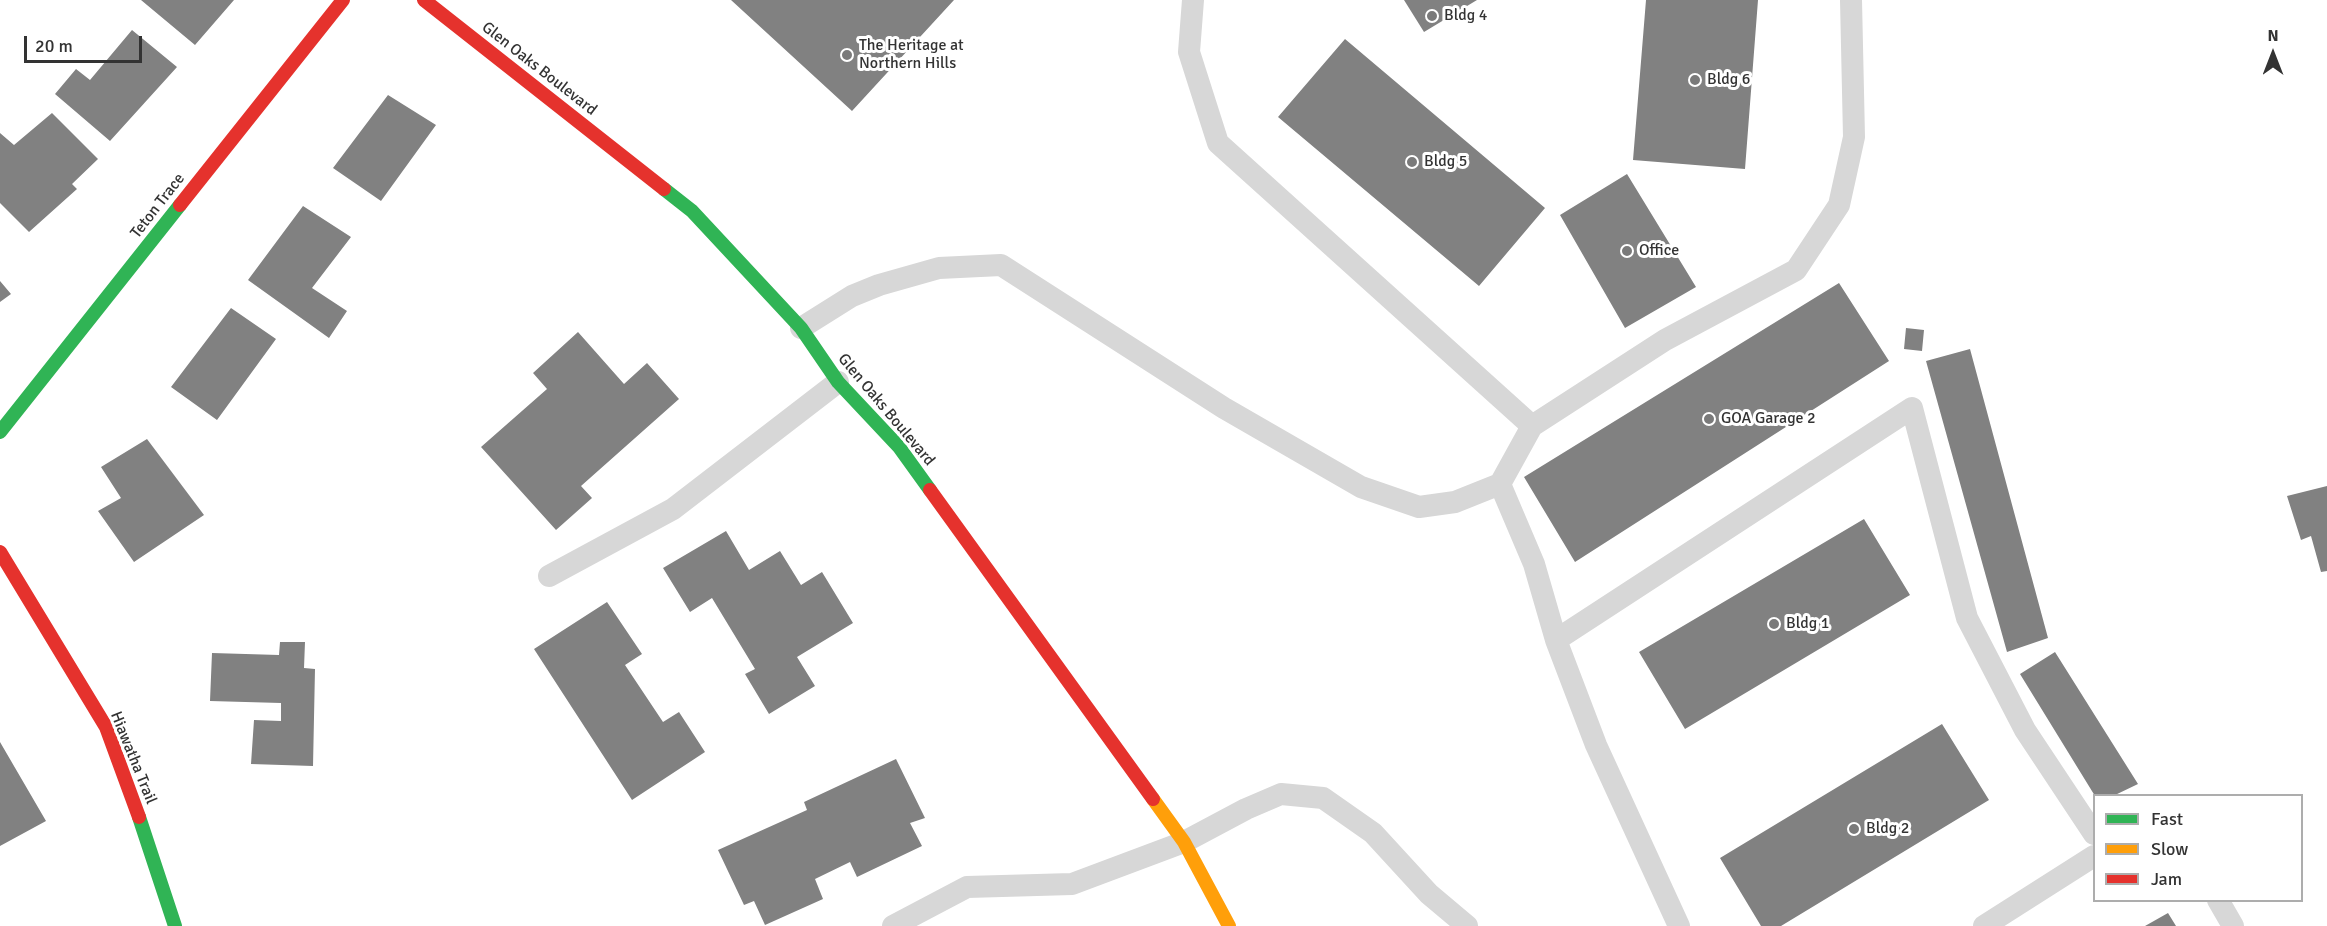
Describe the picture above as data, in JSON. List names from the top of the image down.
{
  "streets": {
    "main road": ["Glen Oaks Boulevard", "Teton Trace", "Hiawatha Trail"]
  },
  "places": [
    "Bldg 4",
    "The Heritage at Northern Hills",
    "Bldg 6",
    "Bldg 5",
    "Office",
    "GOA Garage 2",
    "Bldg 1",
    "Bldg 2"
  ],
  "legend": ["Fast", "Slow", "Jam"],
  "scale_bar": "20 m",
  "north": "top"
}
